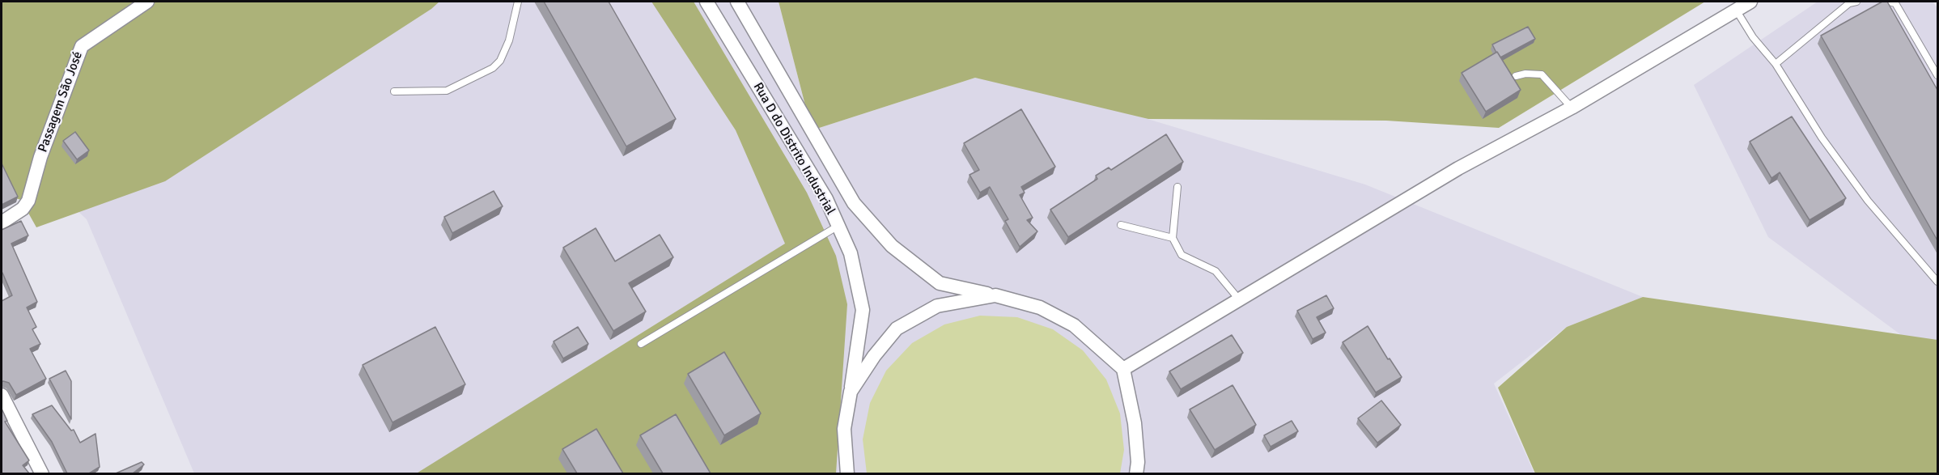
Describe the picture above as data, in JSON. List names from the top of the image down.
{
  "streets": {
    "street": ["Passagem São José", "Rua D do Distrito Industrial"]
  }
}
